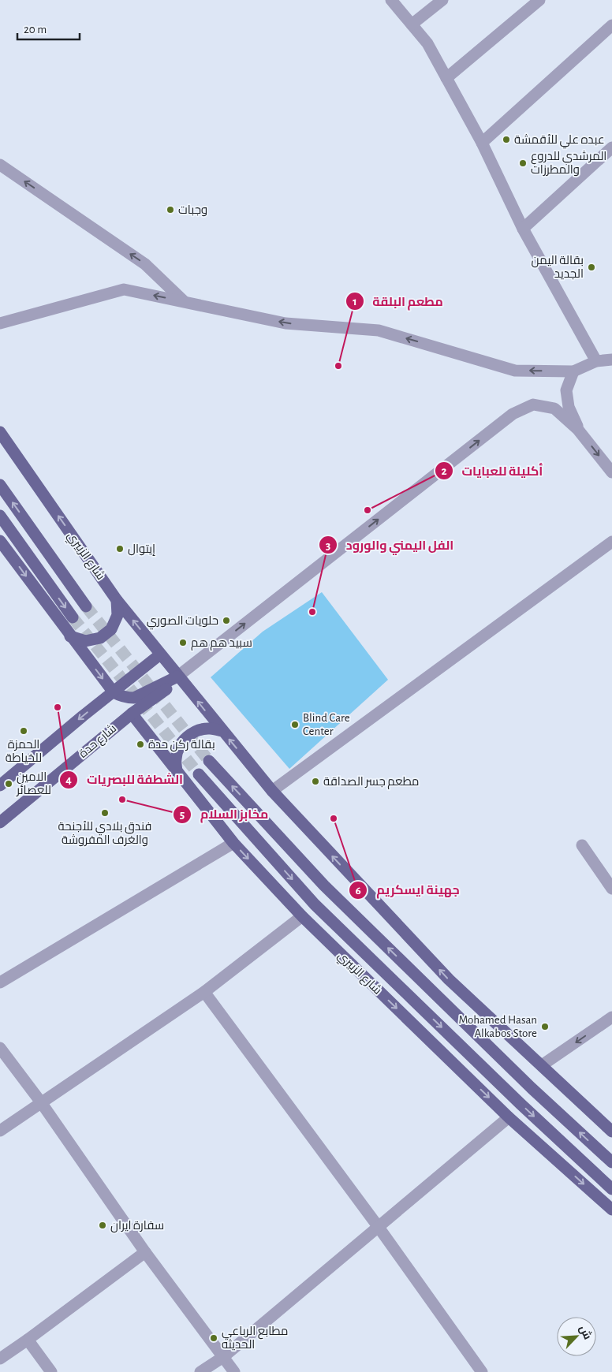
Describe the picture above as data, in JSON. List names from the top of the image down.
{
  "streets": {
    "main road": ["شارع الزبيري", "شارع حدة"]
  },
  "crossings": [
    ["شارع الزبيري", "شارع حدة"]
  ],
  "places": [
    "عبده علي للأقمشة",
    "المرشدي للدروع والمطرزات",
    "وجبات",
    "بقالة اليمن الجديد",
    "مطعم البلقة",
    "أكليلة للعبايات",
    "إيتوال",
    "الفل اليمني والورود",
    "حلويات الصوري",
    "سبيد هم هم",
    "الشطفة للبصريات",
    "Blind Care Center",
    "الحمزة للخياطة",
    "بقالة ركن حدة",
    "مطعم جسر الصداقة",
    "الامين للعصائر",
    "مخابز السلام",
    "فندق بلادي للأجنحة والغرف المفروشة",
    "جهينة ايسكريم",
    "Mohamed Hasan Alkabos Store",
    "سفارة ايران",
    "مطابع الرباعي الحديثه"
  ],
  "scale_bar": "20 m",
  "north": "top right"
}
